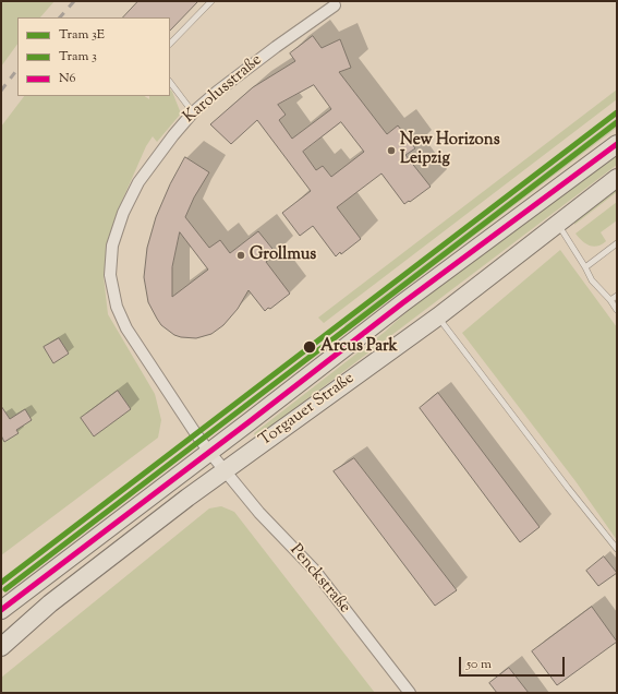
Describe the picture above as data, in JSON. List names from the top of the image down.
{
  "streets": {
    "main road": ["Torgauer Straße"],
    "street": ["Karolusstraße", "Penckstraße"]
  },
  "crossings": [
    ["Karolusstraße", "Torgauer Straße"],
    ["Karolusstraße", "Penckstraße"],
    ["Torgauer Straße", "Penckstraße"]
  ],
  "places": ["New Horizons Leipzig", "Grollmus", "Arcus Park"],
  "lines": ["tram line 3E", "tram line 3", "transit line N6"],
  "legend": ["Tram 3E", "Tram 3", "N6"],
  "scale_bar": "50 m"
}
